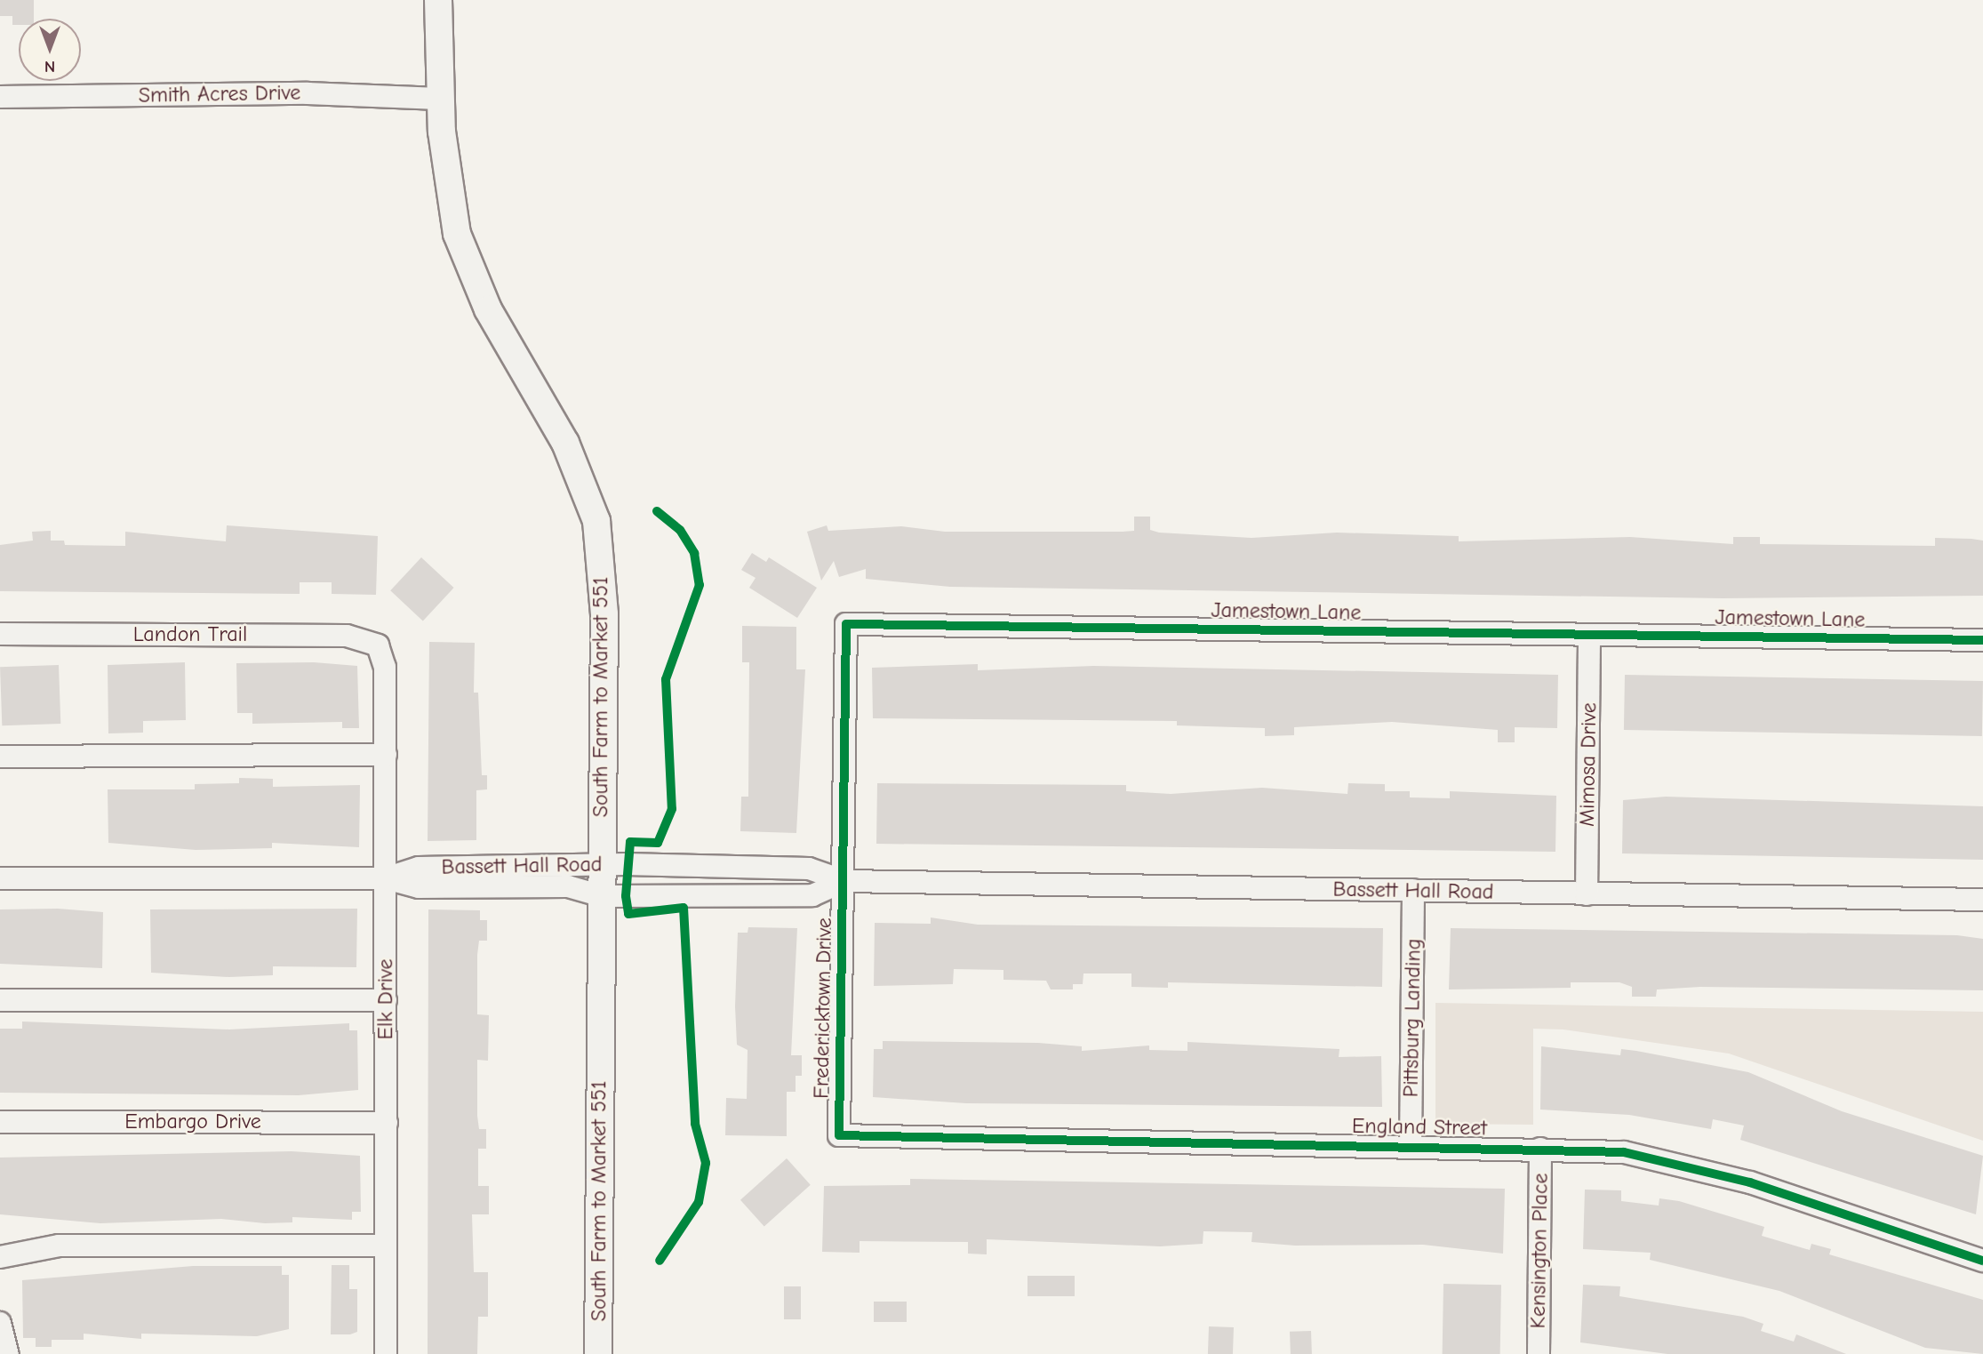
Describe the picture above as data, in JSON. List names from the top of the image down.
{
  "streets": {
    "main road": ["South Farm to Market 551"],
    "street": [
      "Smith Acres Drive",
      "Jamestown Lane",
      "Landon Trail",
      "Mimosa Drive",
      "Bassett Hall Road",
      "Elk Drive",
      "Fredericktown Drive",
      "Pittsburg Landing",
      "Embargo Drive",
      "England Street",
      "Kensington Place"
    ]
  },
  "crossings": [
    ["Smith Acres Drive", "South Farm to Market 551"],
    ["Jamestown Lane", "Mimosa Drive"],
    ["Jamestown Lane", "Bassett Hall Road"],
    ["Jamestown Lane", "Fredericktown Drive"],
    ["Landon Trail", "Elk Drive"],
    ["South Farm to Market 551", "Bassett Hall Road"],
    ["Mimosa Drive", "Bassett Hall Road"],
    ["Bassett Hall Road", "Elk Drive"],
    ["Bassett Hall Road", "Fredericktown Drive"],
    ["Bassett Hall Road", "Pittsburg Landing"],
    ["Elk Drive", "Embargo Drive"],
    ["Fredericktown Drive", "England Street"],
    ["Pittsburg Landing", "England Street"],
    ["England Street", "Kensington Place"]
  ],
  "north": "bottom"
}
